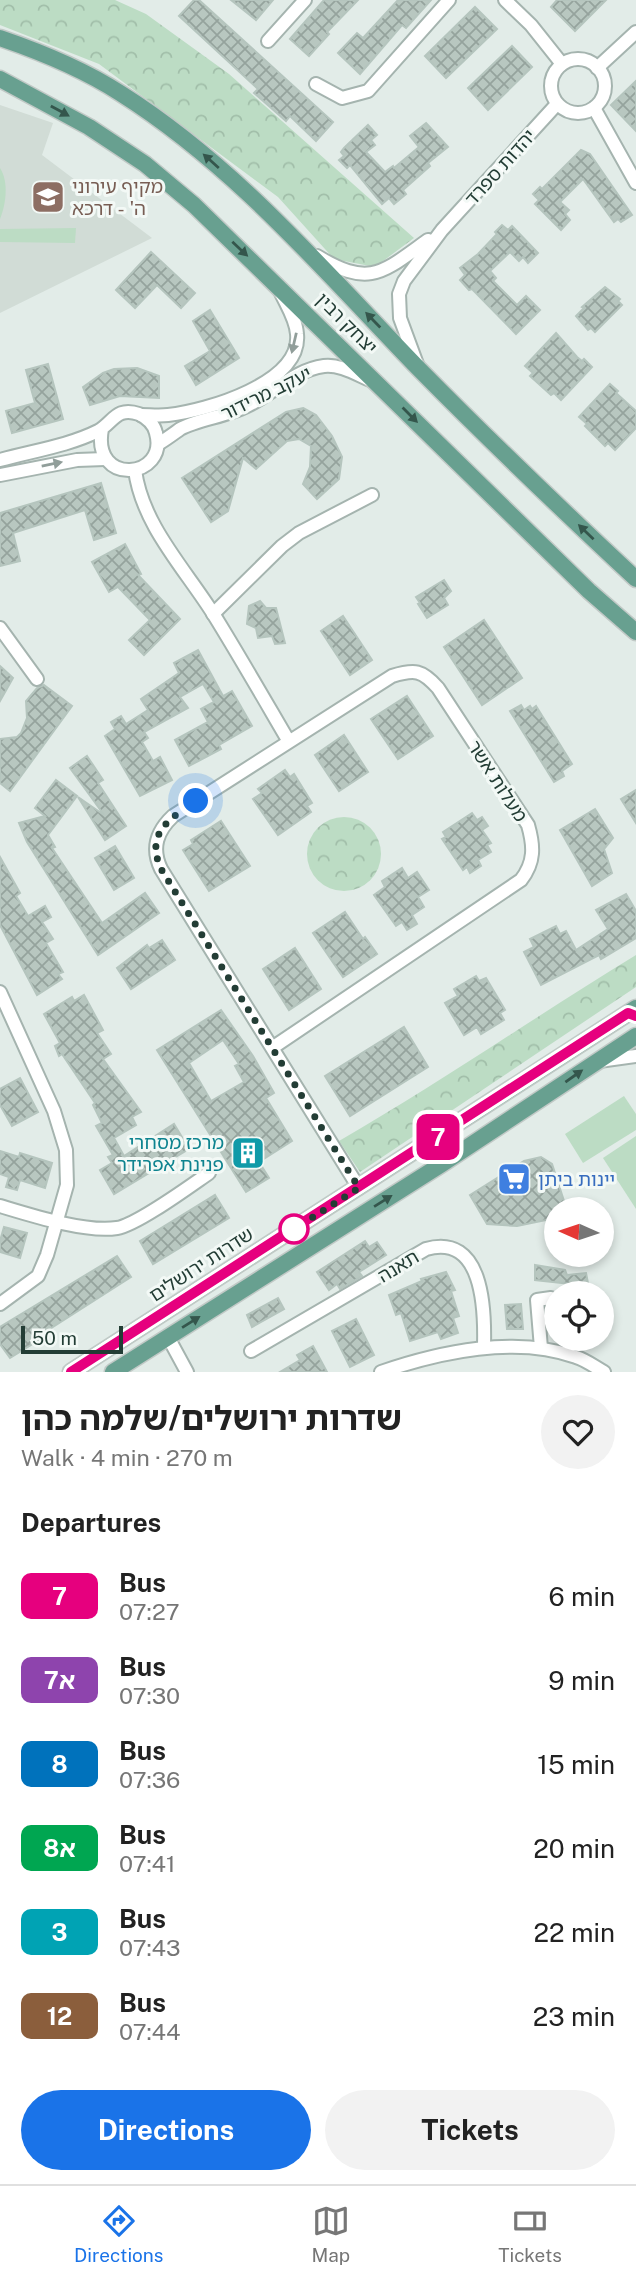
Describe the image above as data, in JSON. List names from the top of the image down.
{
  "streets": {
    "main road": ["יצחק רבין", "שדרות ירושלים"],
    "street": [
      "יהדות ספרד",
      "יעקב מרידור",
      "מעלות אשר",
      "תאנה"
    ]
  },
  "crossings": [
    ["יצחק רבין", "יעקב מרידור"],
    ["מעלות אשר", "שדרות ירושלים"]
  ],
  "places": {
    "school or university": ["מקיף עירוני ה' - דרכא"],
    "building": ["מרכז מסחרי פנינת אפרידר"],
    "supermarket": ["יינות ביתן"]
  },
  "lines": ["bus line 7"],
  "scale_bar": "50 m",
  "north": "left",
  "page": {
    "on_map": "7",
    "scale": "50 m",
    "heading": [
      ["שדרות ירושלים/שלמה כהן", "Walk · 4 min · 270 m"],
      "Departures"
    ],
    "list": [
      {
        "mark": "7",
        "name": "Bus",
        "note": "07:27",
        "value": "6 min"
      },
      {
        "mark": "7א",
        "name": "Bus",
        "note": "07:30",
        "value": "9 min"
      },
      {
        "mark": "8",
        "name": "Bus",
        "note": "07:36",
        "value": "15 min"
      },
      {
        "mark": "8א",
        "name": "Bus",
        "note": "07:41",
        "value": "20 min"
      },
      {
        "mark": "3",
        "name": "Bus",
        "note": "07:43",
        "value": "22 min"
      },
      {
        "mark": "12",
        "name": "Bus",
        "note": "07:44",
        "value": "23 min"
      }
    ],
    "buttons": ["Directions", "Tickets"],
    "tabs": ["Directions", "Map", "Tickets"]
  }
}
